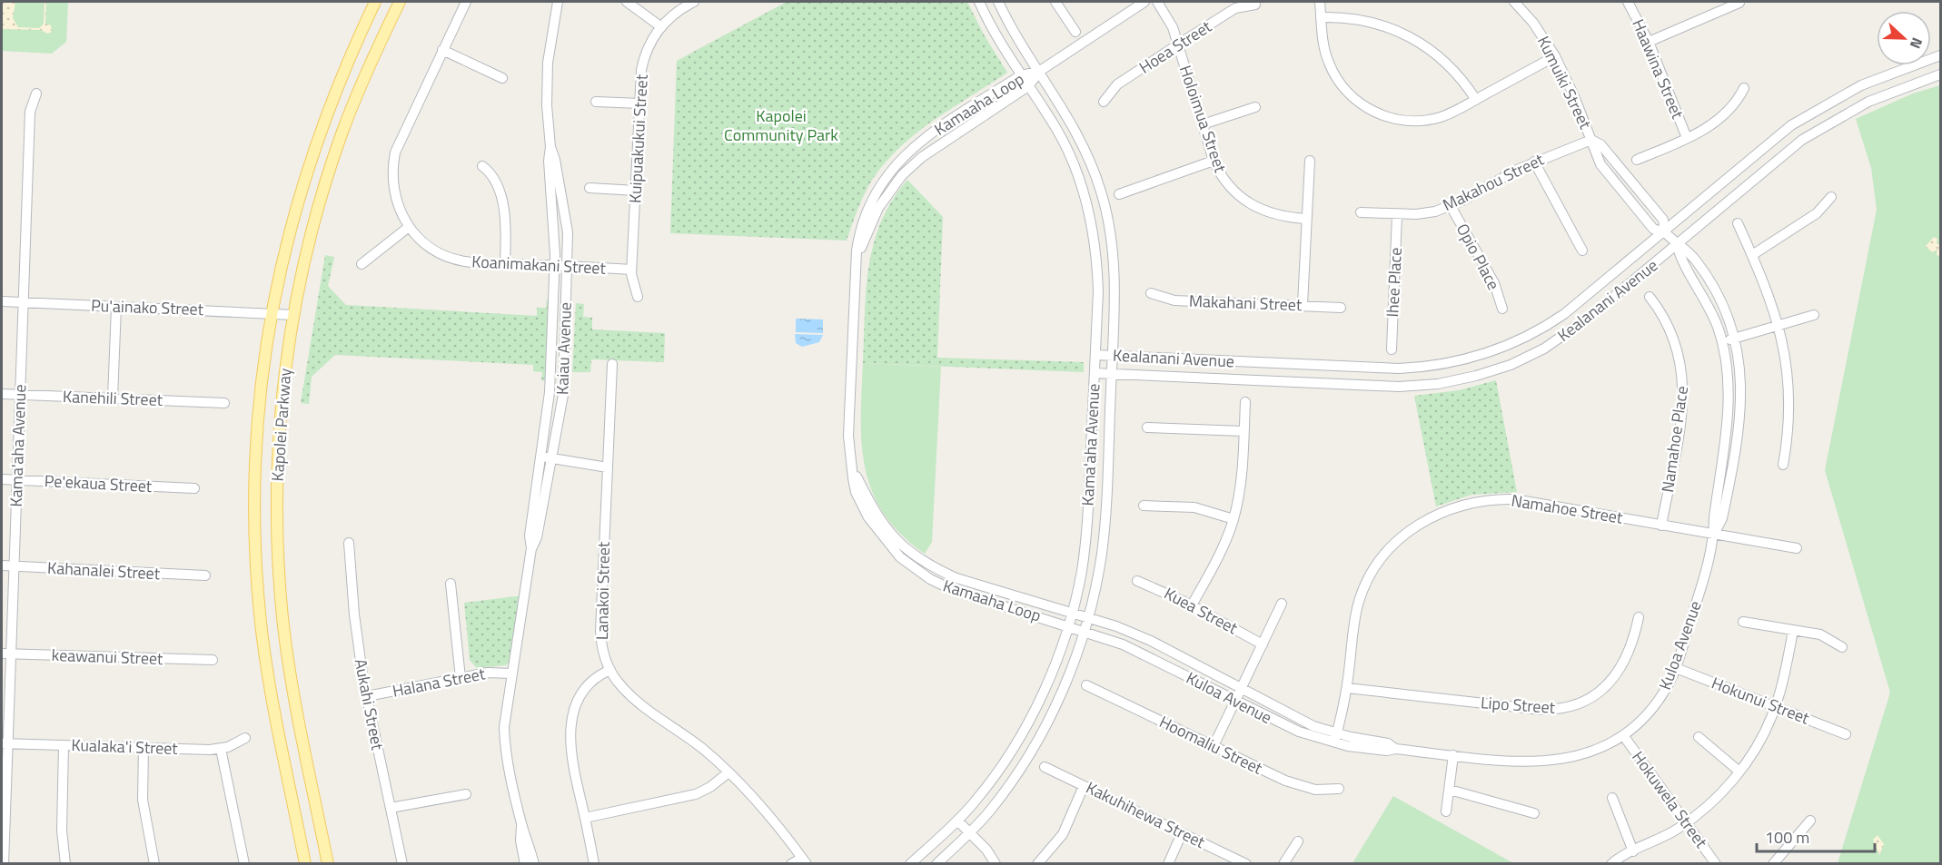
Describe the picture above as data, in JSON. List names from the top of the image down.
{
  "streets": {
    "main road": ["Kapolei Parkway"],
    "street": [
      "Hoea Street",
      "Haawina Street",
      "Kumuiki Street",
      "Kamaaha Loop",
      "Holoimua Street",
      "Kuipuakukui Street",
      "Makahou Street",
      "Opio Place",
      "Koanimakani Street",
      "Ihee Place",
      "Kealanani Avenue",
      "Makahani Street",
      "Pu'ainako Street",
      "Kaiau Avenue",
      "Kanehili Street",
      "Namahoe Place",
      "Kama'aha Avenue",
      "Pe'ekaua Street",
      "Namahoe Street",
      "Kahanalei Street",
      "Lanakoi Street",
      "Kuea Street",
      "Kuloa Avenue",
      "keawanui Street",
      "Halana Street",
      "Hokunui Street",
      "Aukahi Street",
      "Lipo Street",
      "Hoomaliu Street",
      "Kualaka'i Street",
      "Hokuwela Street",
      "Kakuhihewa Street"
    ]
  },
  "crossings": [
    ["Hoea Street", "Holoimua Street"],
    ["Kumuiki Street", "Makahou Street"],
    ["Kumuiki Street", "Kealanani Avenue"],
    ["Kumuiki Street", "Kuloa Avenue"],
    ["Kamaaha Loop", "Kama'aha Avenue"],
    ["Kamaaha Loop", "Kuloa Avenue"],
    ["Kuipuakukui Street", "Koanimakani Street"],
    ["Makahou Street", "Opio Place"],
    ["Makahou Street", "Ihee Place"],
    ["Koanimakani Street", "Kaiau Avenue"],
    ["Kealanani Avenue", "Kama'aha Avenue"],
    ["Kealanani Avenue", "Kuloa Avenue"],
    ["Pu'ainako Street", "Kapolei Parkway"],
    ["Pu'ainako Street", "Kama'aha Avenue"],
    ["Kaiau Avenue", "Halana Street"],
    ["Kanehili Street", "Kama'aha Avenue"],
    ["Namahoe Place", "Namahoe Street"],
    ["Kama'aha Avenue", "Pe'ekaua Street"],
    ["Kama'aha Avenue", "Kahanalei Street"],
    ["Kama'aha Avenue", "Kuloa Avenue"],
    ["Kama'aha Avenue", "keawanui Street"],
    ["Kama'aha Avenue", "Kualaka'i Street"],
    ["Namahoe Street", "Kuloa Avenue"],
    ["Namahoe Street", "Lipo Street"],
    ["Kuloa Avenue", "Hokunui Street"],
    ["Kuloa Avenue", "Hokuwela Street"],
    ["Halana Street", "Aukahi Street"]
  ],
  "parks": ["Kapolei Community Park"],
  "scale_bar": "100 m",
  "north": "right"
}
